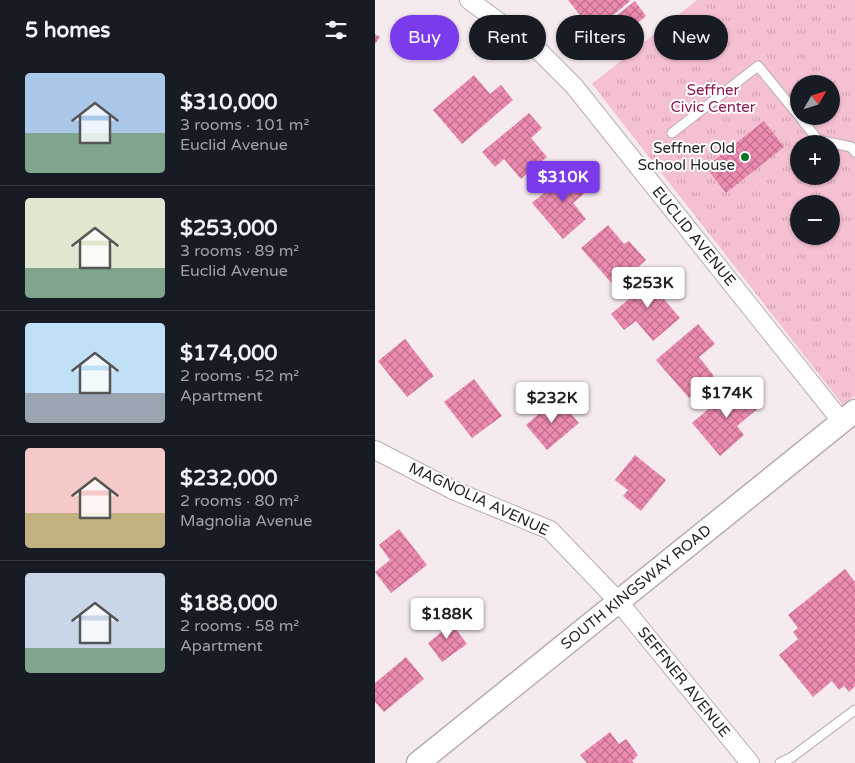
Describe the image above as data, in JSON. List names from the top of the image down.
{
  "streets": {
    "street": [
      "EUCLID AVENUE",
      "MAGNOLIA AVENUE",
      "SOUTH KINGSWAY ROAD",
      "SEFFNER AVENUE"
    ]
  },
  "crossings": [
    ["EUCLID AVENUE", "SOUTH KINGSWAY ROAD"],
    ["MAGNOLIA AVENUE", "SOUTH KINGSWAY ROAD"],
    ["MAGNOLIA AVENUE", "SEFFNER AVENUE"],
    ["SOUTH KINGSWAY ROAD", "SEFFNER AVENUE"]
  ],
  "parks": ["Seffner Civic Center"],
  "places": ["Seffner Old School House"],
  "north": "top right",
  "page": {
    "heading": "5 homes",
    "chip": [
      "Buy",
      "Rent",
      "Filters",
      "New"
    ],
    "list": [
      {
        "name": "$310,000",
        "note": "3 rooms · 101 m² · Euclid Avenue"
      },
      {
        "name": "$253,000",
        "note": "3 rooms · 89 m² · Euclid Avenue"
      },
      {
        "name": "$174,000",
        "note": "2 rooms · 52 m² · Apartment"
      },
      {
        "name": "$232,000",
        "note": "2 rooms · 80 m² · Magnolia Avenue"
      },
      {
        "name": "$188,000",
        "note": "2 rooms · 58 m² · Apartment"
      }
    ],
    "map_buttons": ["+", "−"],
    "price": [
      "$310K",
      "$253K",
      "$174K",
      "$232K",
      "$188K"
    ]
  }
}
